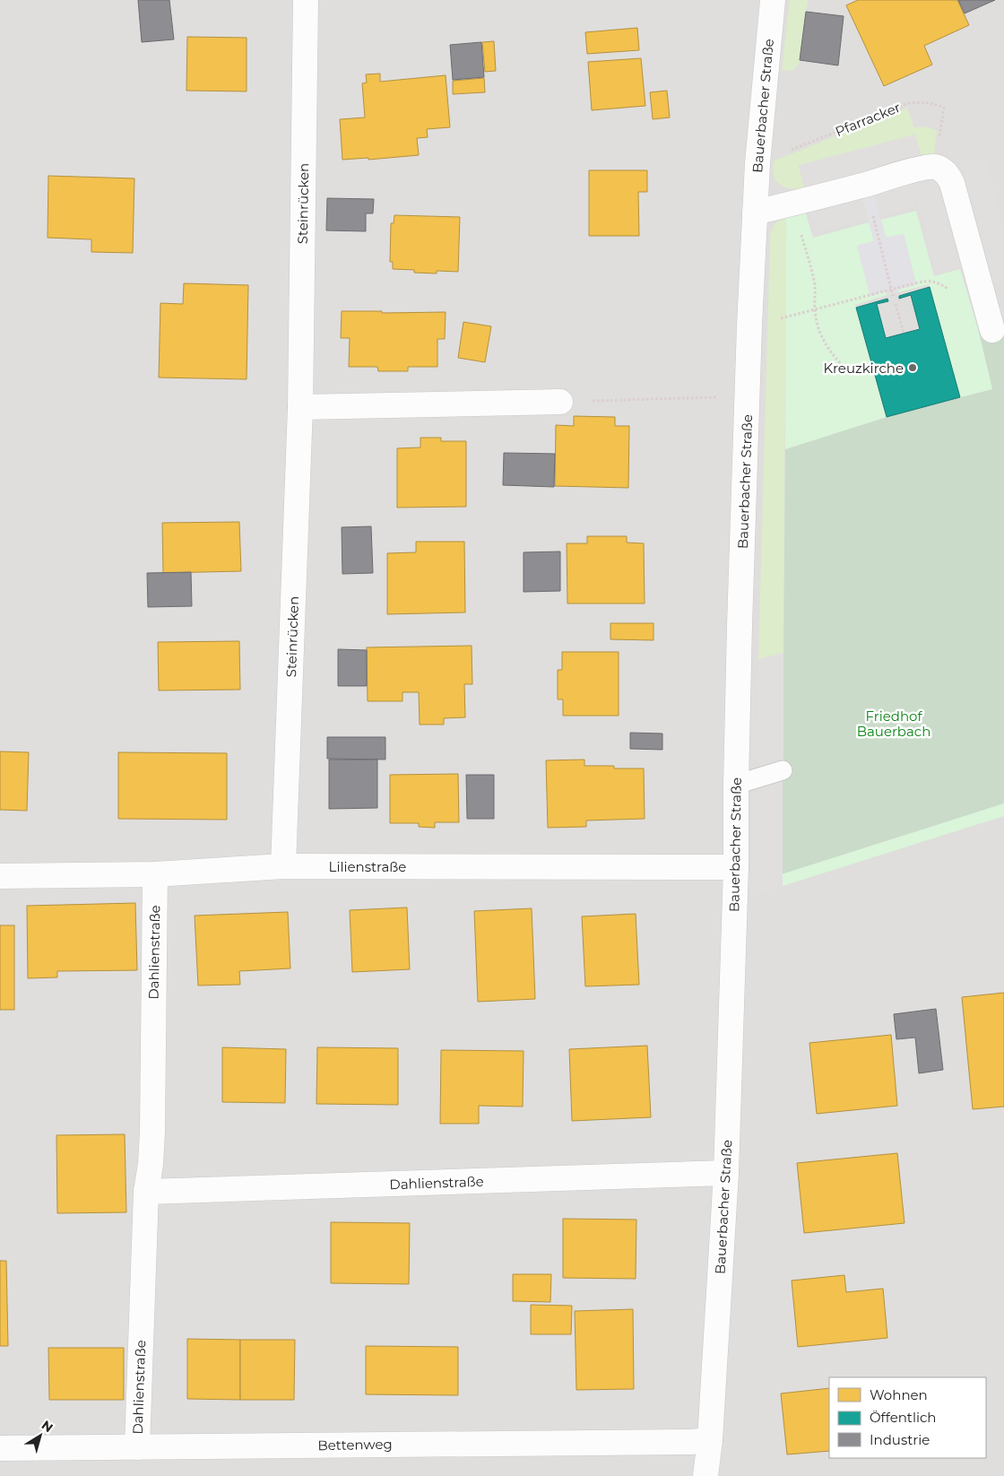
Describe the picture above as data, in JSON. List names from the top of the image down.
{
  "streets": {
    "street": [
      "Bauerbacher Straße",
      "Steinrücken",
      "Lilienstraße",
      "Dahlienstraße",
      "Bettenweg"
    ],
    "path": ["Pfarracker"]
  },
  "crossings": [
    ["Bauerbacher Straße", "Lilienstraße"],
    ["Bauerbacher Straße", "Dahlienstraße"],
    ["Bauerbacher Straße", "Bettenweg"],
    ["Steinrücken", "Lilienstraße"],
    ["Lilienstraße", "Dahlienstraße"],
    ["Dahlienstraße", "Bettenweg"]
  ],
  "parks": ["Friedhof Bauerbach"],
  "places": ["Kreuzkirche"],
  "legend": ["Wohnen", "Öffentlich", "Industrie"],
  "north": "top right"
}
